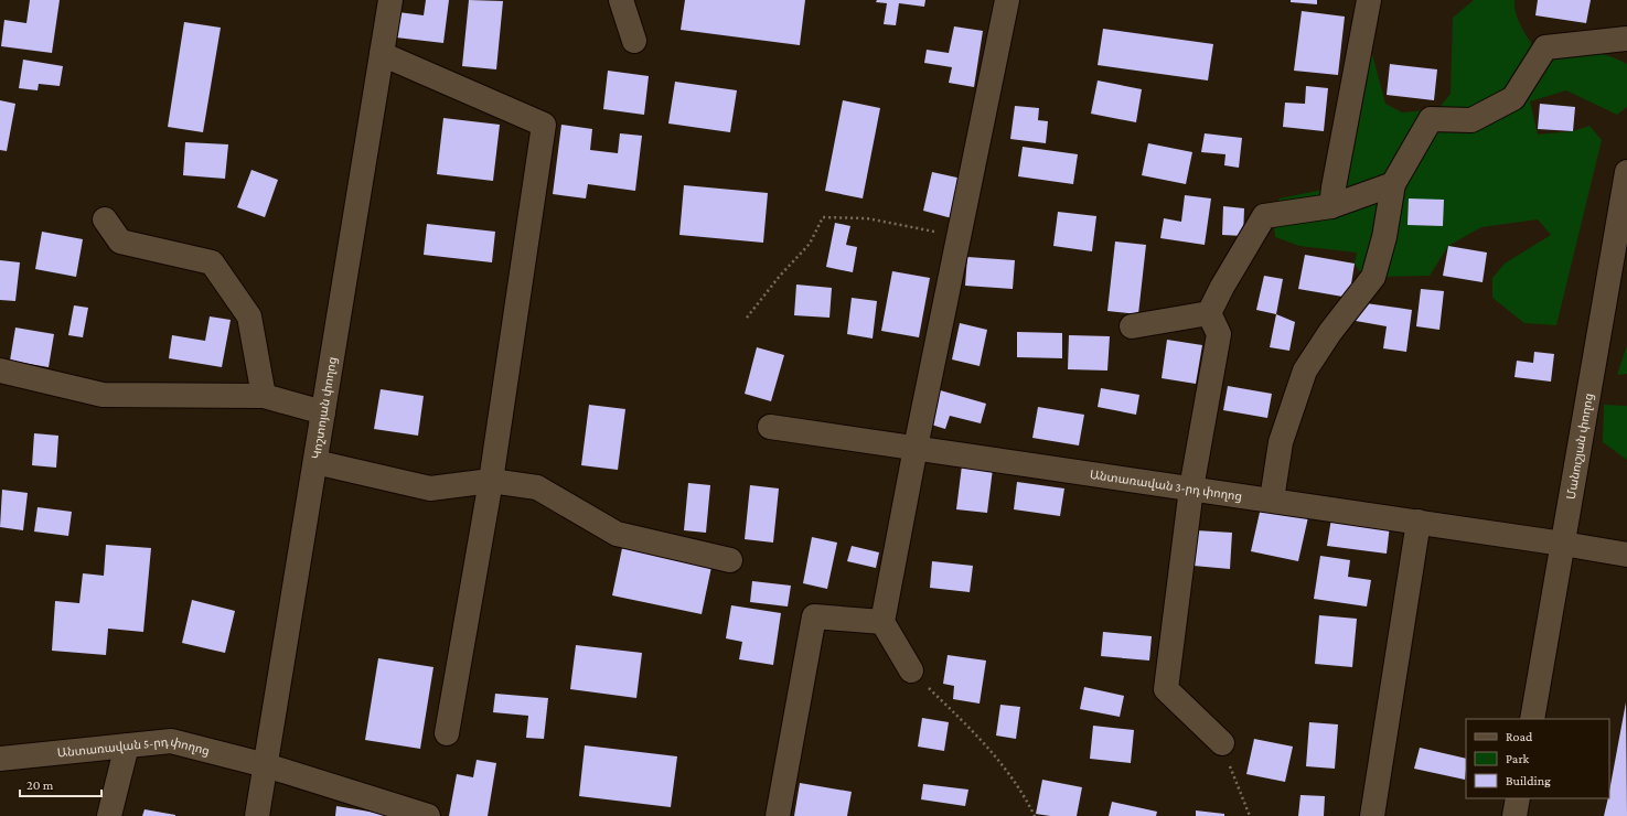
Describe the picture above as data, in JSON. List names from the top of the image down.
{
  "streets": {
    "street": [
      "Կոշտոյան փողոց",
      "Մանուշյան փողոց",
      "Անտառավան 3-րդ փողոց",
      "Անտառավան 5-րդ փողոց"
    ]
  },
  "crossings": [
    ["Կոշտոյան փողոց", "Անտառավան 5-րդ փողոց"],
    ["Մանուշյան փողոց", "Անտառավան 3-րդ փողոց"]
  ],
  "legend": ["Road", "Park", "Building"],
  "scale_bar": "20 m"
}
